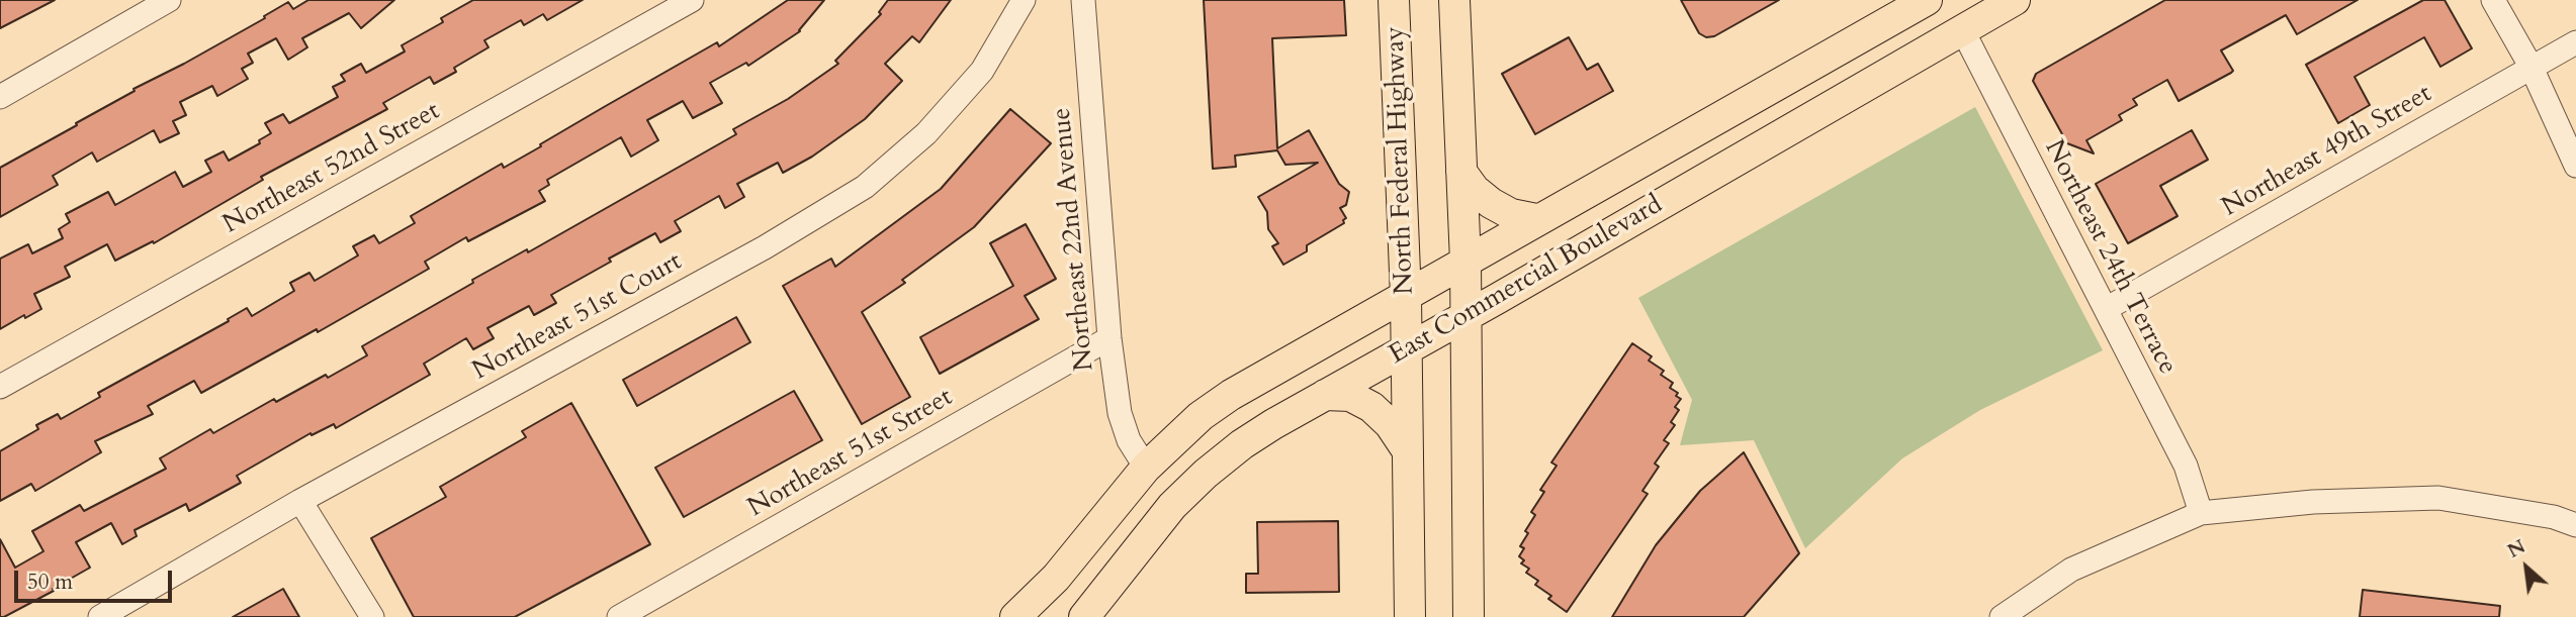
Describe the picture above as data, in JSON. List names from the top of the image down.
{
  "streets": {
    "main road": ["North Federal Highway", "East Commercial Boulevard"],
    "street": [
      "Northeast 49th Street",
      "Northeast 52nd Street",
      "Northeast 22nd Avenue",
      "Northeast 24th Terrace",
      "Northeast 51st Court",
      "Northeast 51st Street"
    ]
  },
  "crossings": [
    ["Northeast 49th Street", "Northeast 24th Terrace"],
    ["North Federal Highway", "East Commercial Boulevard"],
    ["Northeast 22nd Avenue", "East Commercial Boulevard"],
    ["Northeast 22nd Avenue", "Northeast 51st Street"],
    ["Northeast 24th Terrace", "East Commercial Boulevard"]
  ],
  "scale_bar": "50 m",
  "north": "top left"
}
